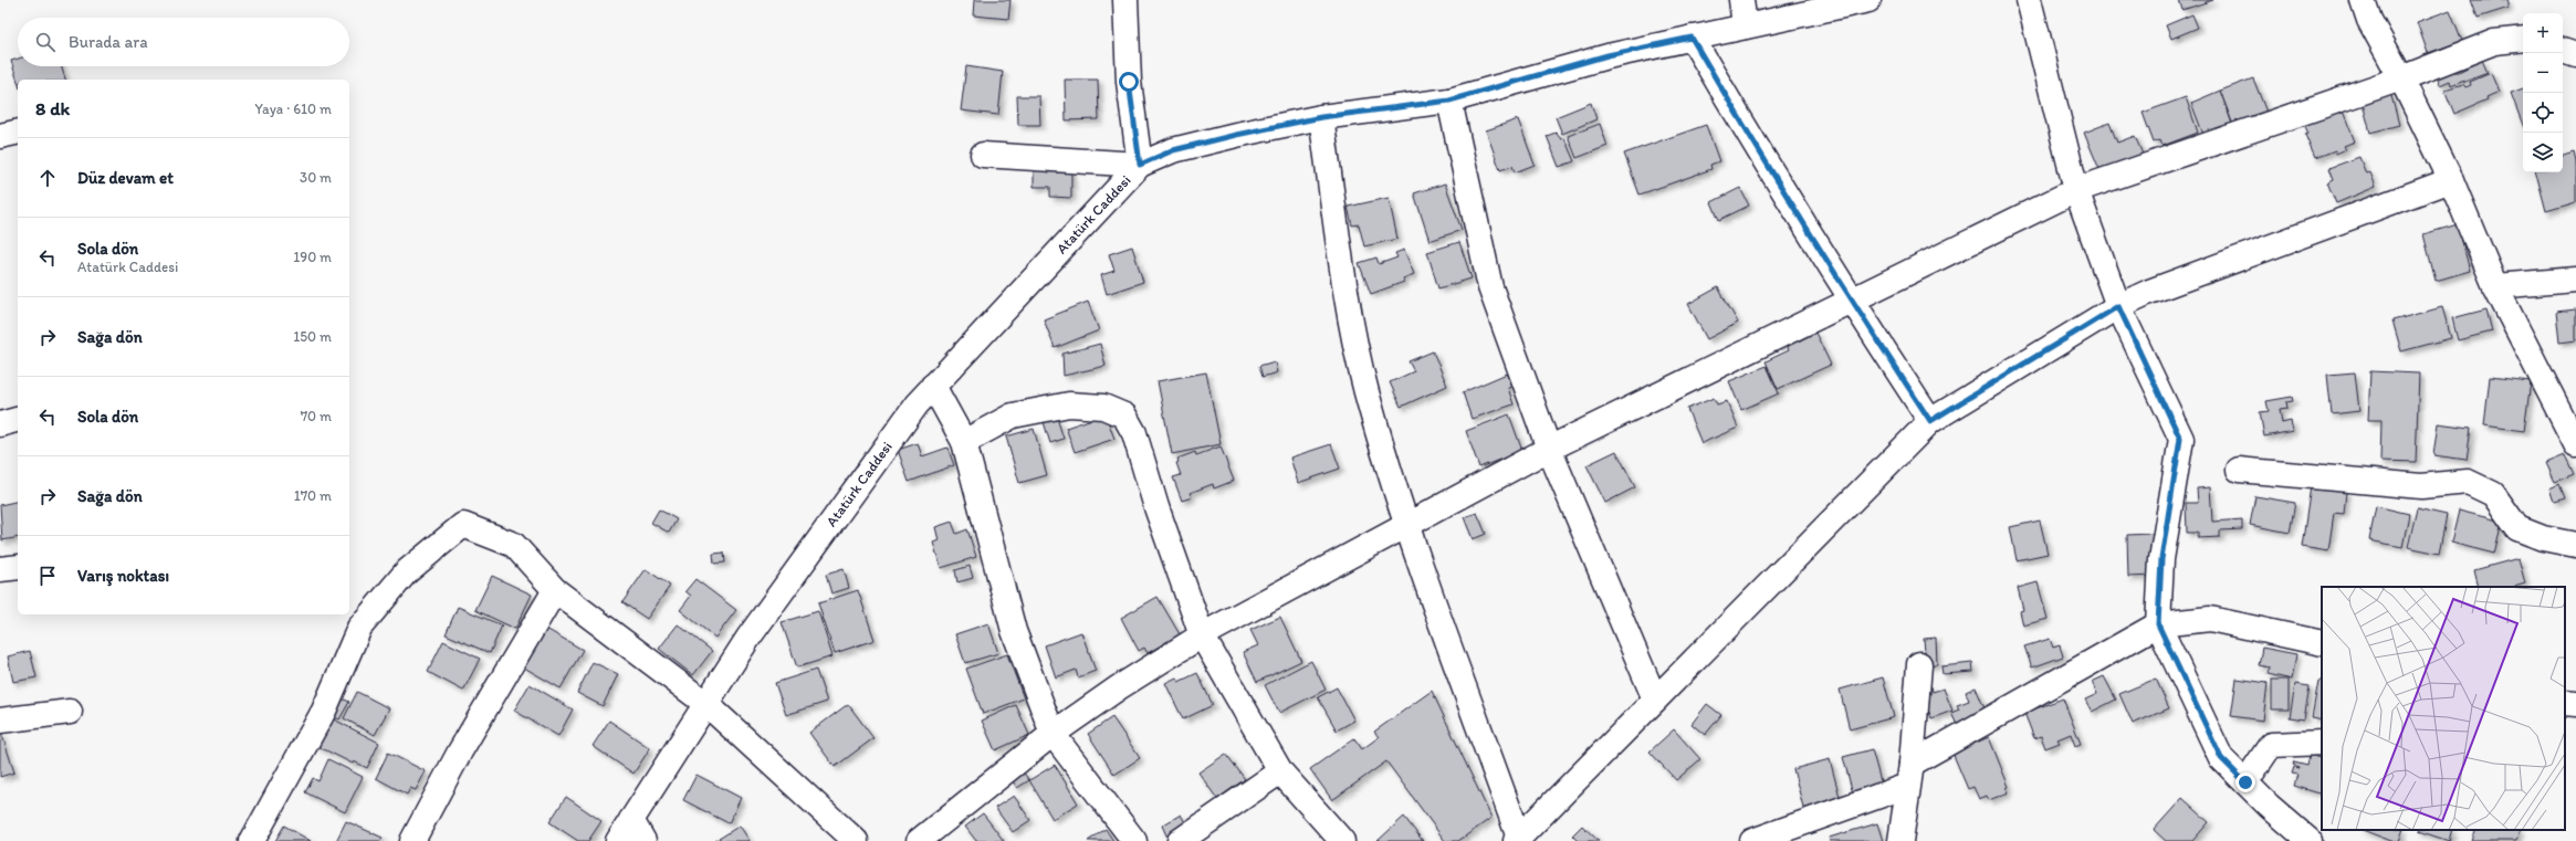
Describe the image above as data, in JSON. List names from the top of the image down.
{
  "streets": {
    "street": ["Atatürk Caddesi"]
  },
  "page": {
    "map_buttons": ["+", "−"],
    "search": "Burada ara",
    "heading": ["8 dk", "Yaya · 610 m"],
    "list": [
      ["Düz devam et", "30 m"],
      ["Sola dön", "Atatürk Caddesi", "190 m"],
      ["Sağa dön", "150 m"],
      ["Sola dön", "70 m"],
      ["Sağa dön", "170 m"],
      "Varış noktası"
    ]
  }
}
